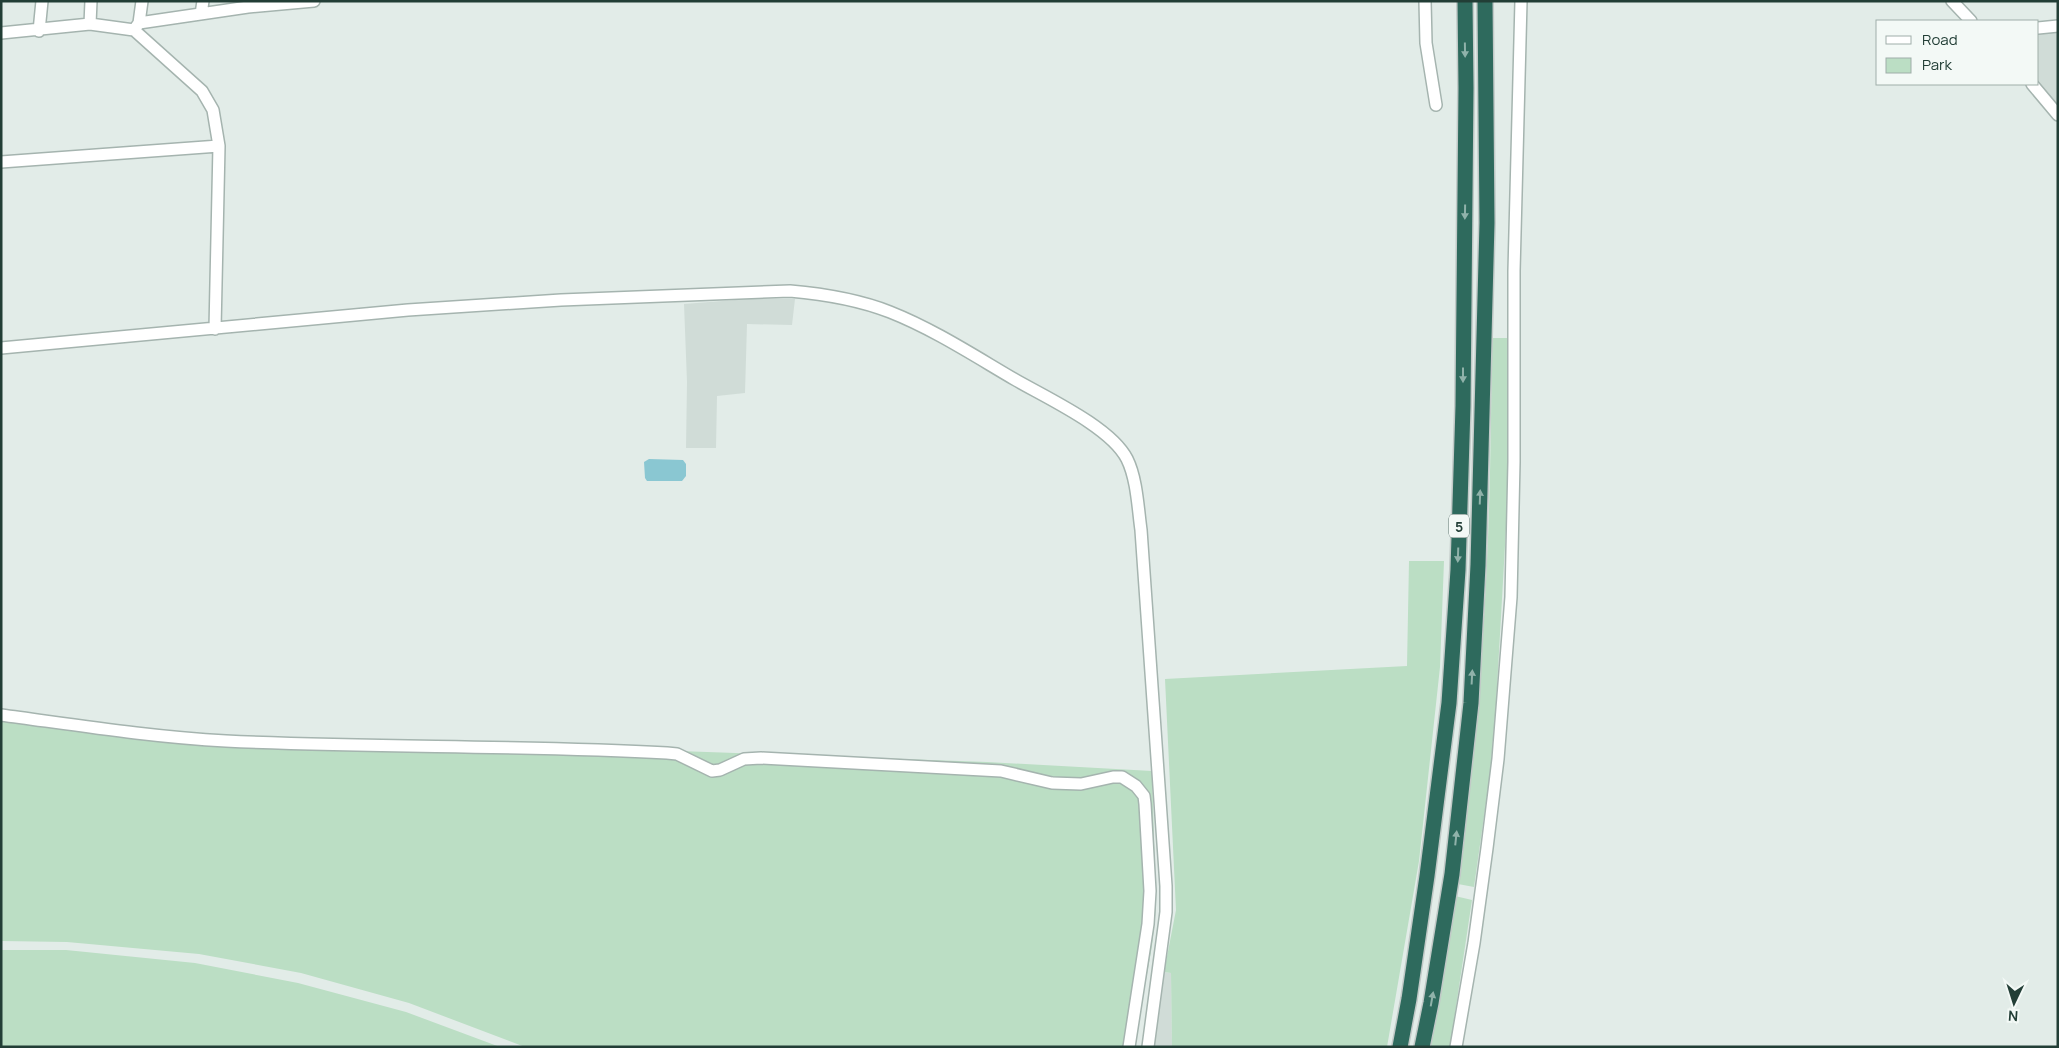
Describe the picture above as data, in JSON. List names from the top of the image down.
{
  "streets": {
    "highway": ["5"]
  },
  "legend": ["Road", "Park"],
  "north": "bottom"
}
